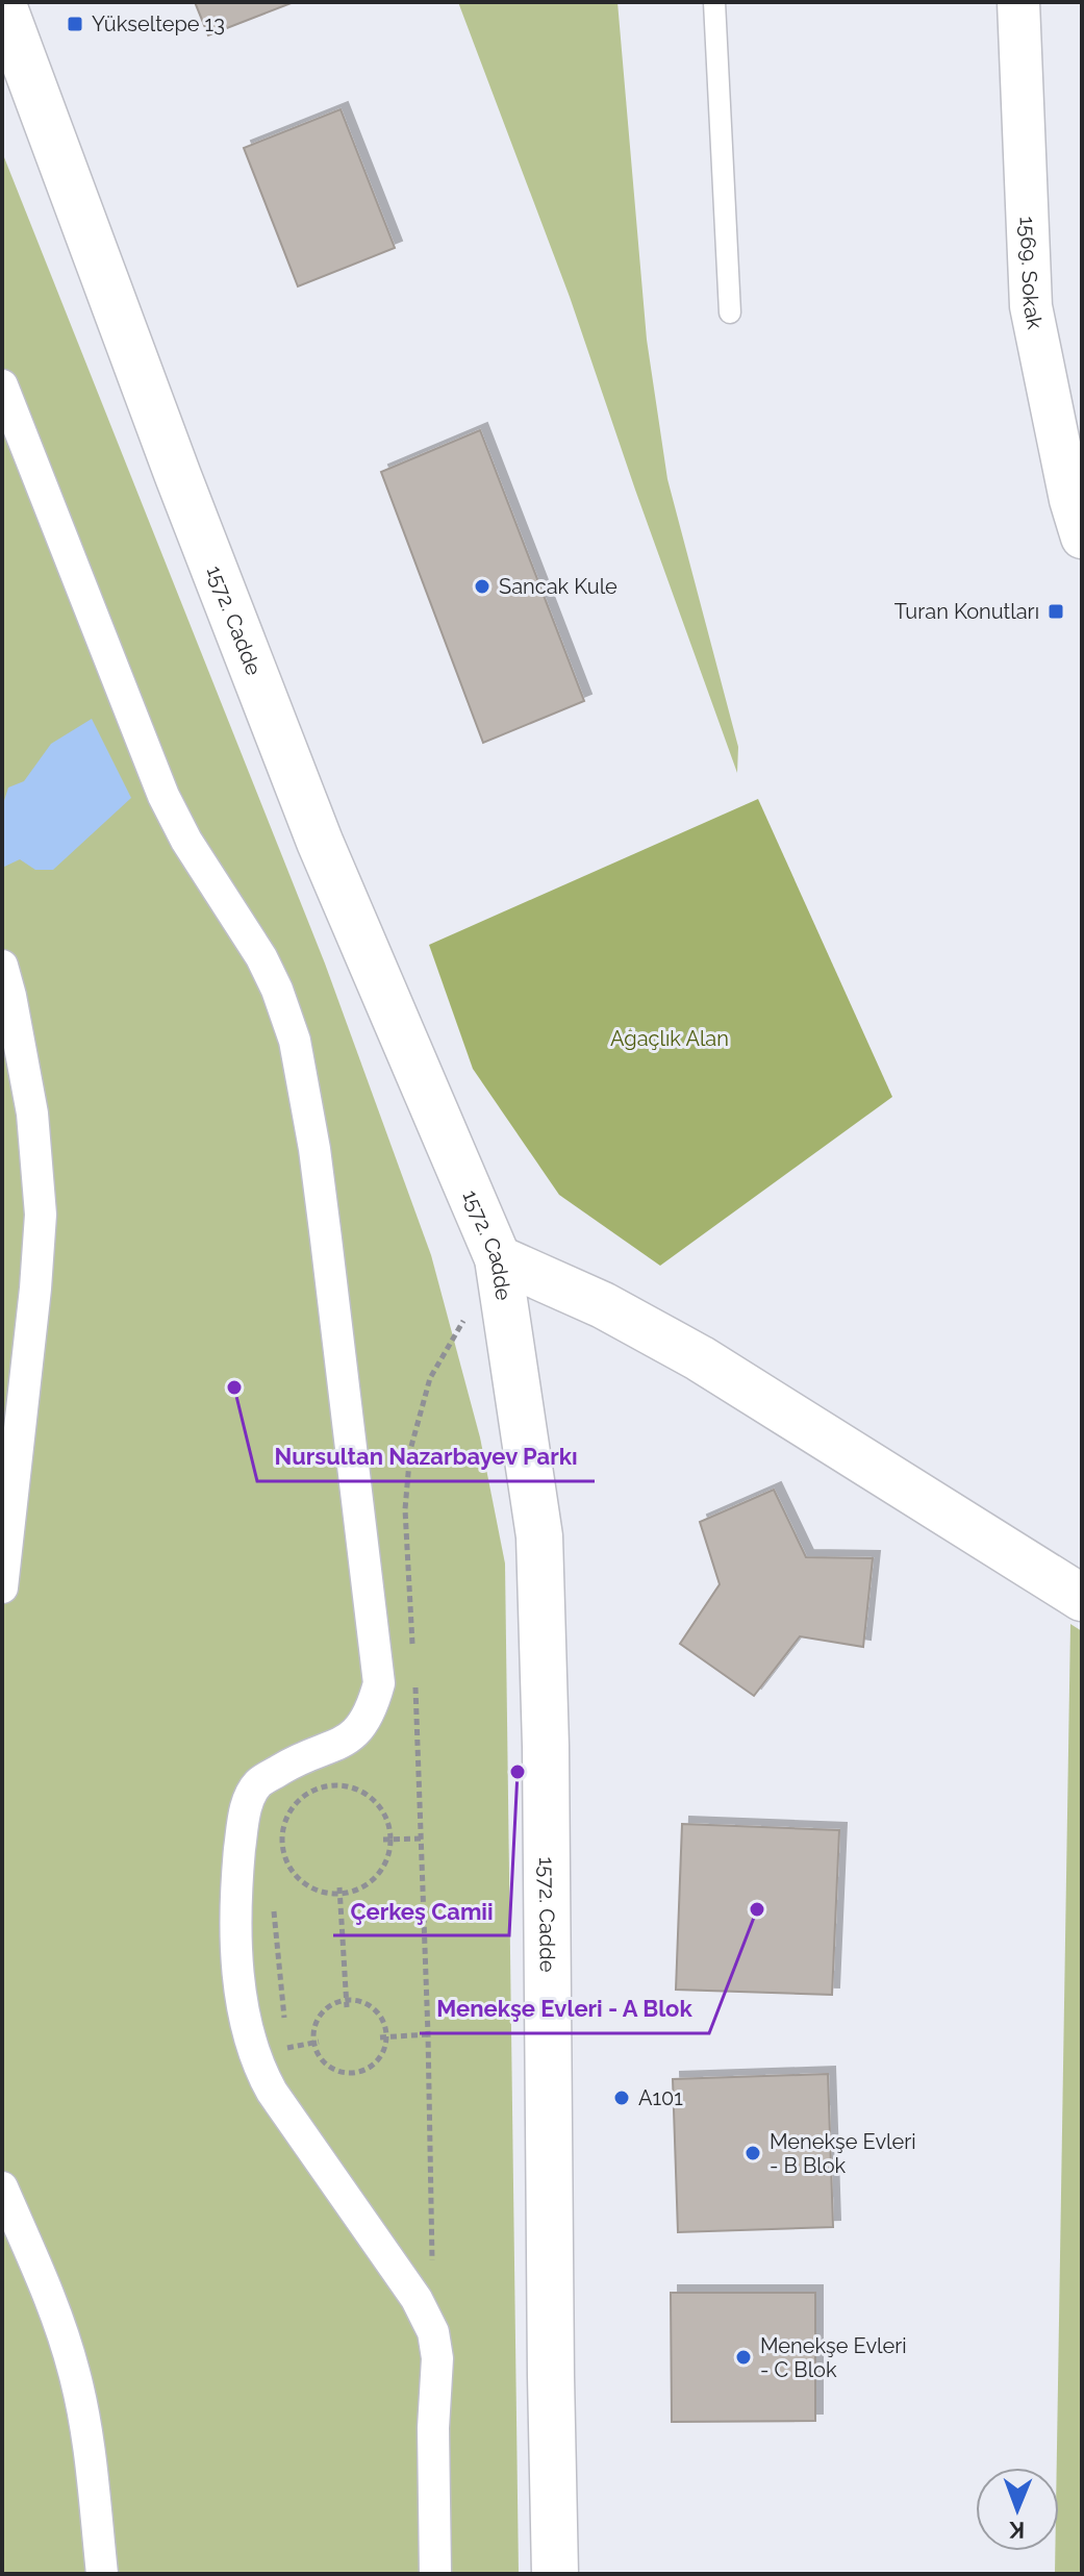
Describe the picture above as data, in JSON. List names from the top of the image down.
{
  "streets": {
    "main road": ["1572. Cadde"],
    "street": ["1569. Sokak"]
  },
  "parks": ["Ağaçlık Alan"],
  "places": {
    "transit": ["Yükseltepe 13", "Turan Konutları"],
    "other": [
      "Sancak Kule",
      "Nursultan Nazarbayev Parkı",
      "Çerkeş Camii",
      "Menekşe Evleri - A Blok",
      "A101",
      "Menekşe Evleri - B Blok",
      "Menekşe Evleri - C Blok"
    ]
  },
  "north": "bottom"
}
